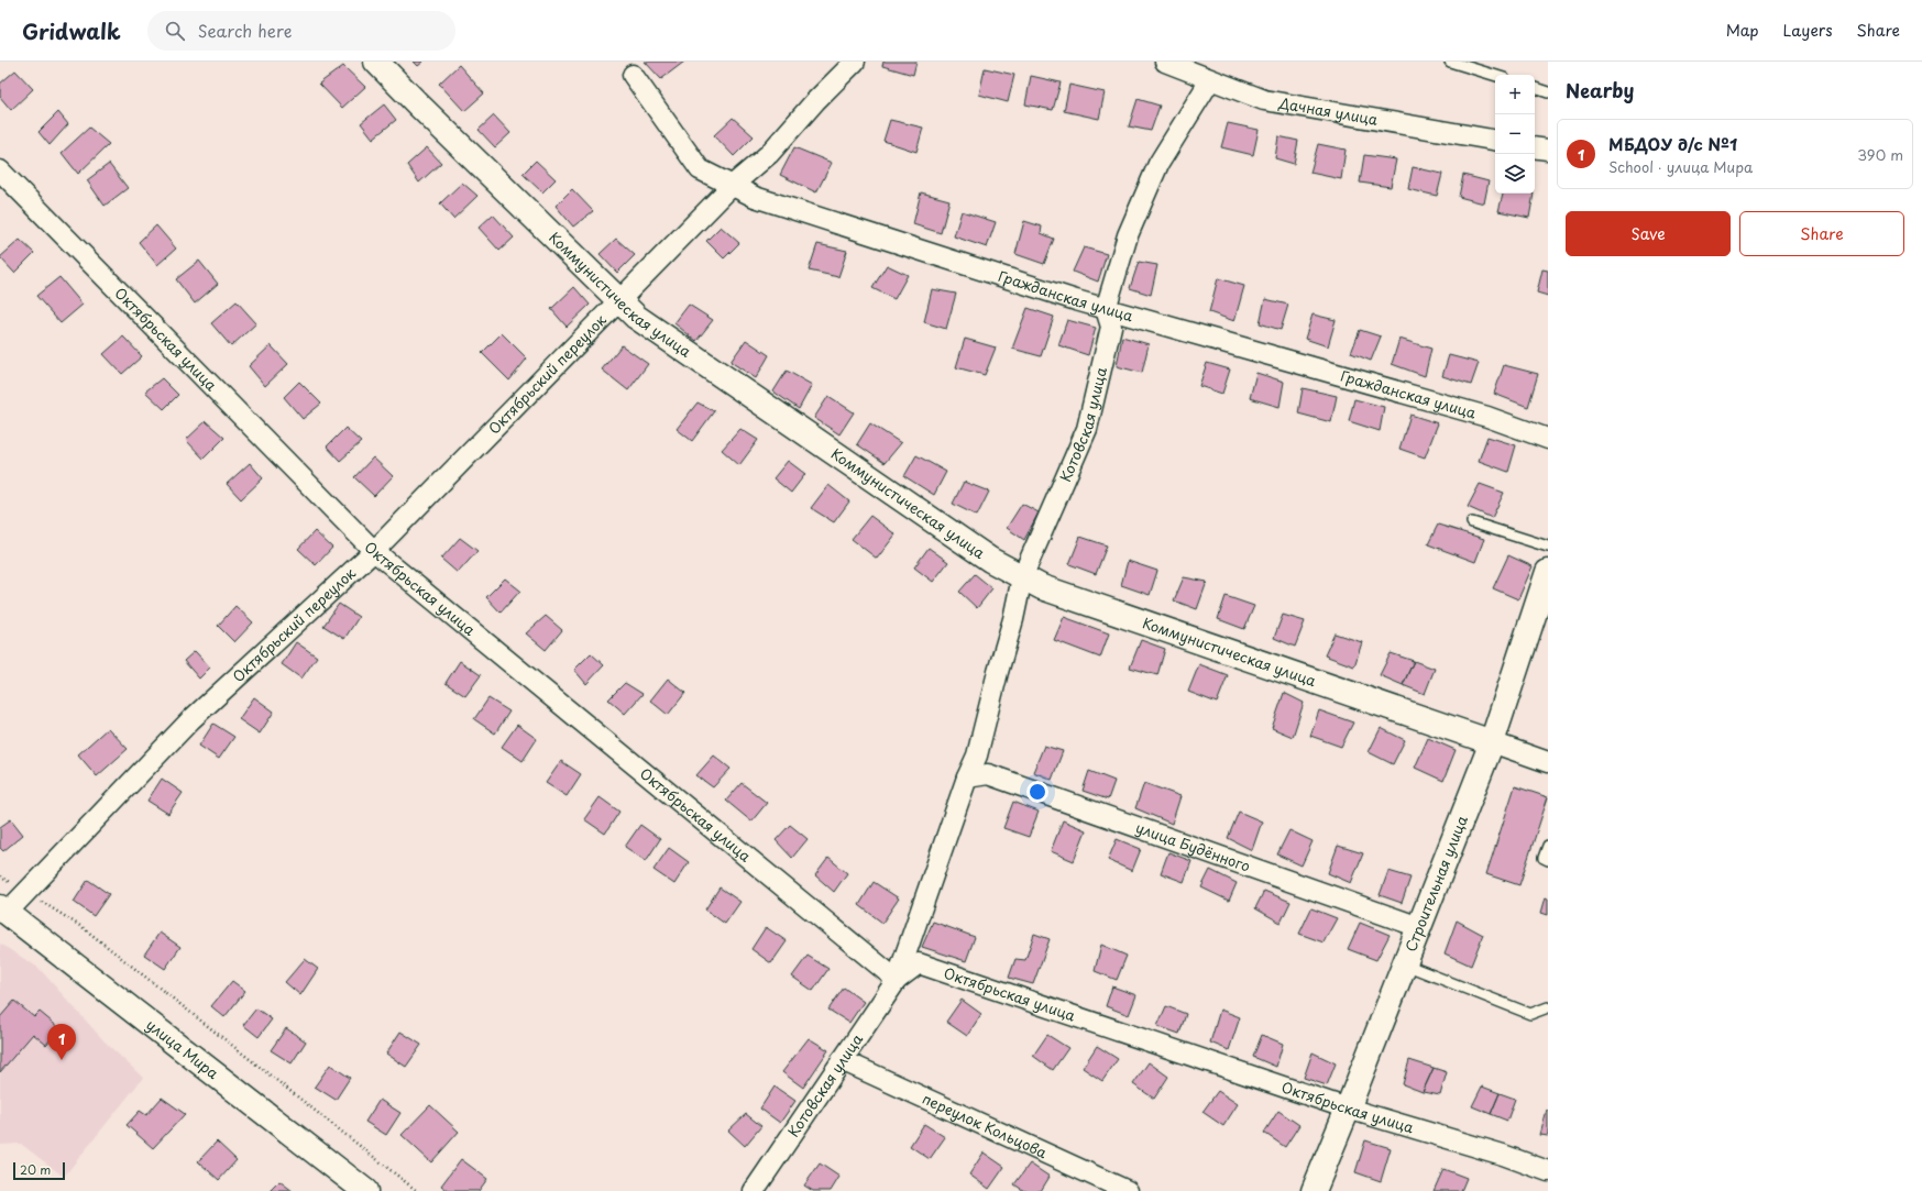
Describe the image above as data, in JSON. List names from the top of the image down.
{
  "streets": {
    "street": [
      "Дачная улица",
      "Коммунистическая улица",
      "Гражданская улица",
      "Октябрьская улица",
      "Октябрьский переулок",
      "Котовская улица",
      "улица Будённого",
      "Строительная улица",
      "улица Мира",
      "переулок Кольцова"
    ]
  },
  "crossings": [
    ["Дачная улица", "Котовская улица"],
    ["Коммунистическая улица", "Октябрьский переулок"],
    ["Коммунистическая улица", "Котовская улица"],
    ["Коммунистическая улица", "Строительная улица"],
    ["Гражданская улица", "Октябрьский переулок"],
    ["Гражданская улица", "Котовская улица"],
    ["Октябрьская улица", "Октябрьский переулок"],
    ["Октябрьская улица", "Котовская улица"],
    ["Октябрьская улица", "Строительная улица"],
    ["Октябрьский переулок", "улица Мира"],
    ["Котовская улица", "улица Будённого"],
    ["Котовская улица", "переулок Кольцова"],
    ["улица Будённого", "Строительная улица"]
  ],
  "scale_bar": "20 m",
  "page": {
    "header": "Gridwalk",
    "search": "Search here",
    "nav": ["Map", "Layers", "Share"],
    "heading": "Nearby",
    "map_buttons": ["+", "−"],
    "list": [
      {
        "mark": "1",
        "name": "МБДОУ д/с №1",
        "note": "School · улица Мира",
        "value": "390 m"
      }
    ],
    "buttons": ["Save", "Share"],
    "pins": "1",
    "scale": "20 m"
  }
}
